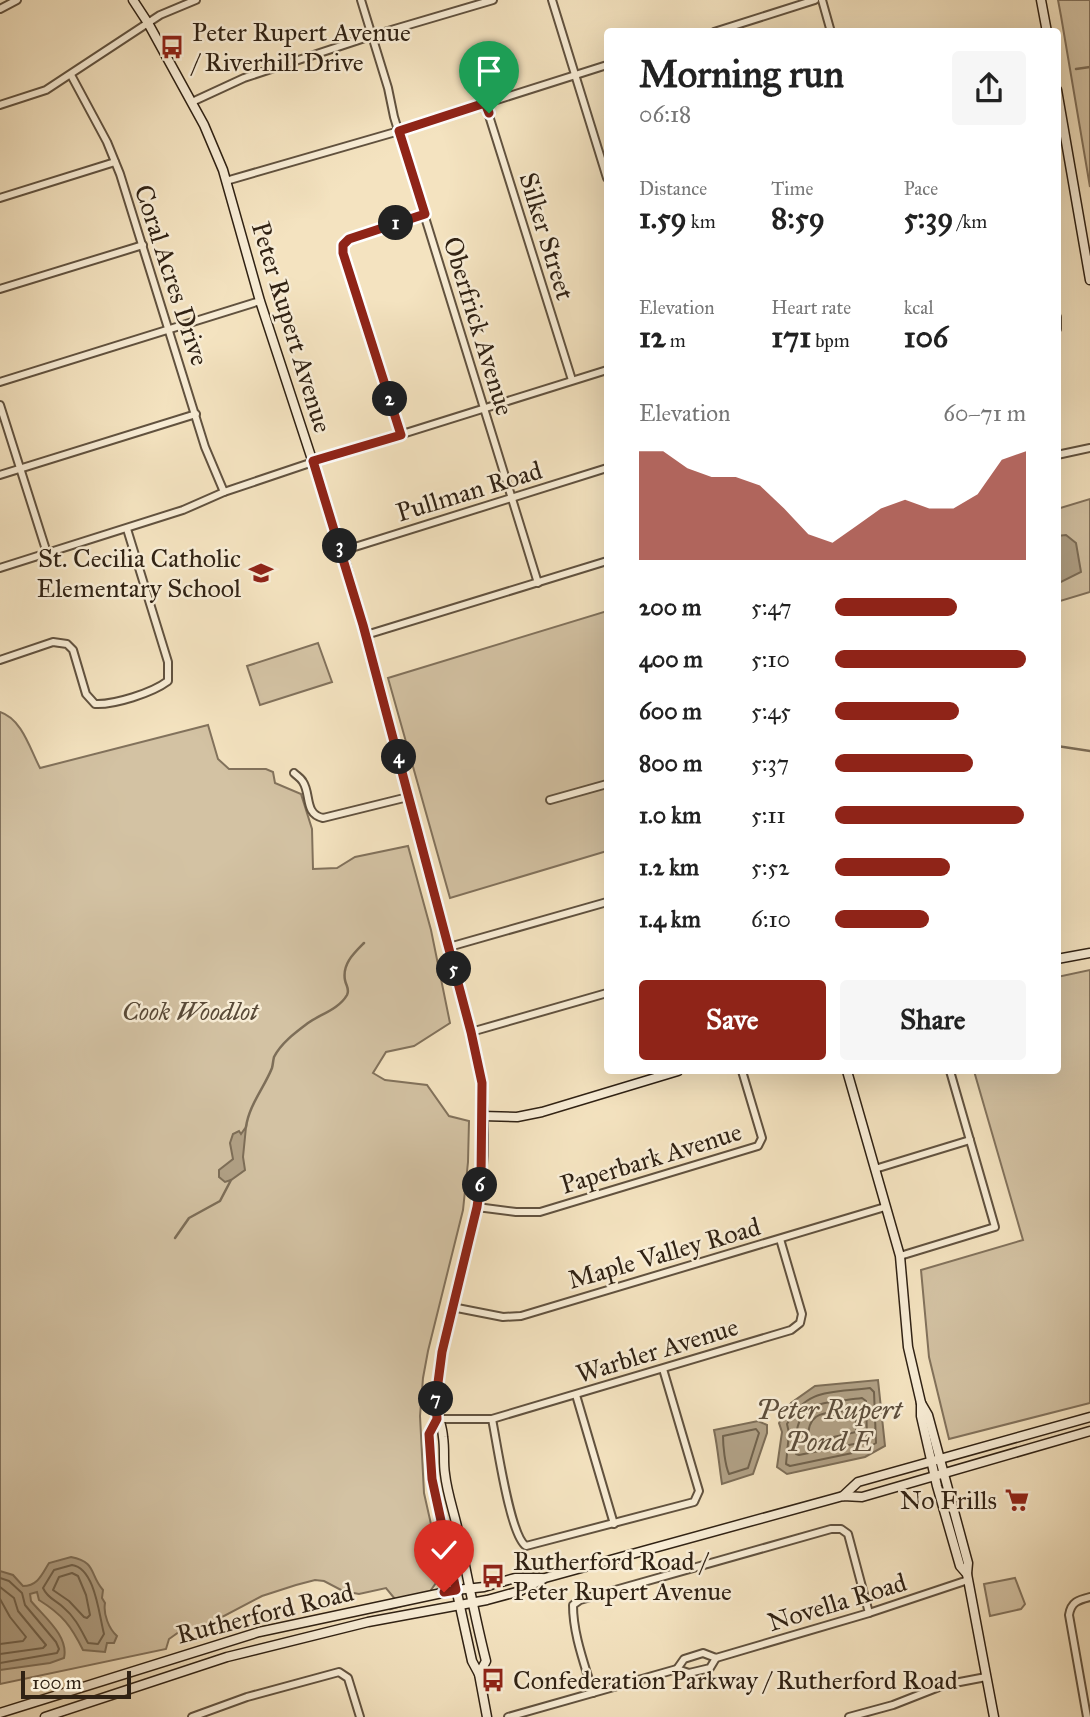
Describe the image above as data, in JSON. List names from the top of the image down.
{
  "streets": {
    "street": [
      "Silker Street",
      "Coral Acres Drive",
      "Oberfrick Avenue",
      "Peter Rupert Avenue",
      "Pullman Road",
      "Paperbark Avenue",
      "Maple Valley Road",
      "Warbler Avenue",
      "Novella Road",
      "Rutherford Road"
    ]
  },
  "crossings": [
    ["Oberfrick Avenue", "Pullman Road"],
    ["Peter Rupert Avenue", "Pullman Road"],
    ["Peter Rupert Avenue", "Paperbark Avenue"],
    ["Peter Rupert Avenue", "Maple Valley Road"],
    ["Peter Rupert Avenue", "Warbler Avenue"],
    ["Peter Rupert Avenue", "Rutherford Road"],
    ["Maple Valley Road", "Warbler Avenue"]
  ],
  "water": ["Peter Rupert Pond E"],
  "parks": ["Cook Woodlot"],
  "places": {
    "bus stop": ["Peter Rupert Avenue / Riverhill Drive", "Rutherford Road / Peter Rupert Avenue", "Confederation Parkway / Rutherford Road"],
    "school or university": ["St. Cecilia Catholic Elementary School"],
    "supermarket": ["No Frills"]
  },
  "scale_bar": "100 m",
  "page": {
    "heading": ["Morning run", "06:18"],
    "stats": [
      ["Distance", "1.59 km"],
      ["Time", "8:59"],
      ["Pace", "5:39 /km"],
      ["Elevation", "12 m"],
      ["Heart rate", "171 bpm"],
      ["kcal", "106"]
    ],
    "pins": [
      "1",
      "2",
      "3",
      "4",
      "5",
      "6",
      "7"
    ],
    "chart": ["Elevation", "60–71 m"],
    "list": [
      {
        "name": "200 m",
        "note": "5:47"
      },
      {
        "name": "400 m",
        "note": "5:10"
      },
      {
        "name": "600 m",
        "note": "5:45"
      },
      {
        "name": "800 m",
        "note": "5:37"
      },
      {
        "name": "1.0 km",
        "note": "5:11"
      },
      {
        "name": "1.2 km",
        "note": "5:52"
      },
      {
        "name": "1.4 km",
        "note": "6:10"
      }
    ],
    "buttons": ["Save", "Share"],
    "scale": "100 m"
  }
}
